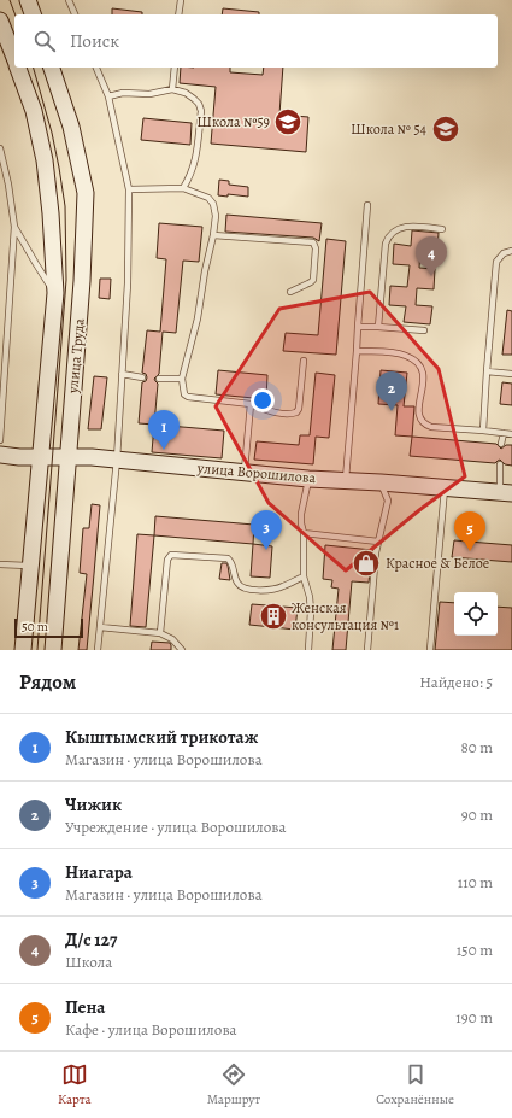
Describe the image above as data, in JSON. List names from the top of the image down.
{
  "streets": {
    "main road": ["улица Труда", "улица Ворошилова"]
  },
  "crossings": [
    ["улица Труда", "улица Ворошилова"]
  ],
  "places": {
    "school or university": ["Школа №59", "Школа № 54"],
    "shop": ["Красное & Белое"],
    "building": ["Женская консультация №1"]
  },
  "scale_bar": "50 m",
  "page": {
    "search": "Поиск",
    "pins": [
      "4",
      "2",
      "1",
      "3",
      "5"
    ],
    "scale": "50 m",
    "heading": ["Рядом", "Найдено: 5"],
    "list": [
      {
        "mark": "1",
        "name": "Кыштымский трикотаж",
        "note": "Магазин · улица Ворошилова",
        "value": "80 m"
      },
      {
        "mark": "2",
        "name": "Чижик",
        "note": "Учреждение · улица Ворошилова",
        "value": "90 m"
      },
      {
        "mark": "3",
        "name": "Ниагара",
        "note": "Магазин · улица Ворошилова",
        "value": "110 m"
      },
      {
        "mark": "4",
        "name": "Д/с 127",
        "note": "Школа",
        "value": "150 m"
      },
      {
        "mark": "5",
        "name": "Пена",
        "note": "Кафе · улица Ворошилова",
        "value": "190 m"
      }
    ],
    "nav": ["Карта", "Маршрут", "Сохранённые"]
  }
}
